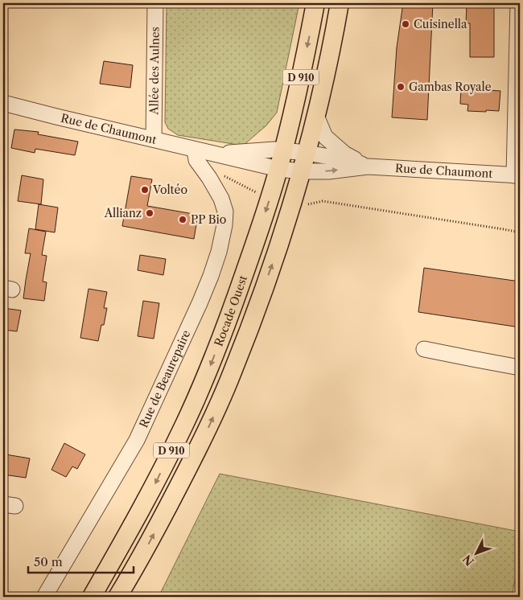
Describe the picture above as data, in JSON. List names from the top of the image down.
{
  "streets": {
    "main road": ["D 910", "Rocade Ouest"],
    "street": ["Allée des Aulnes", "Rue de Chaumont", "Rue de Beaurepaire"]
  },
  "crossings": [
    ["Allée des Aulnes", "Rue de Chaumont"],
    ["Rue de Chaumont", "Rocade Ouest"],
    ["Rue de Chaumont", "Rue de Beaurepaire"]
  ],
  "places": [
    "Cuisinella",
    "Gambas Royale",
    "Voltéo",
    "Allianz",
    "PP Bio"
  ],
  "scale_bar": "50 m",
  "north": "bottom left"
}
